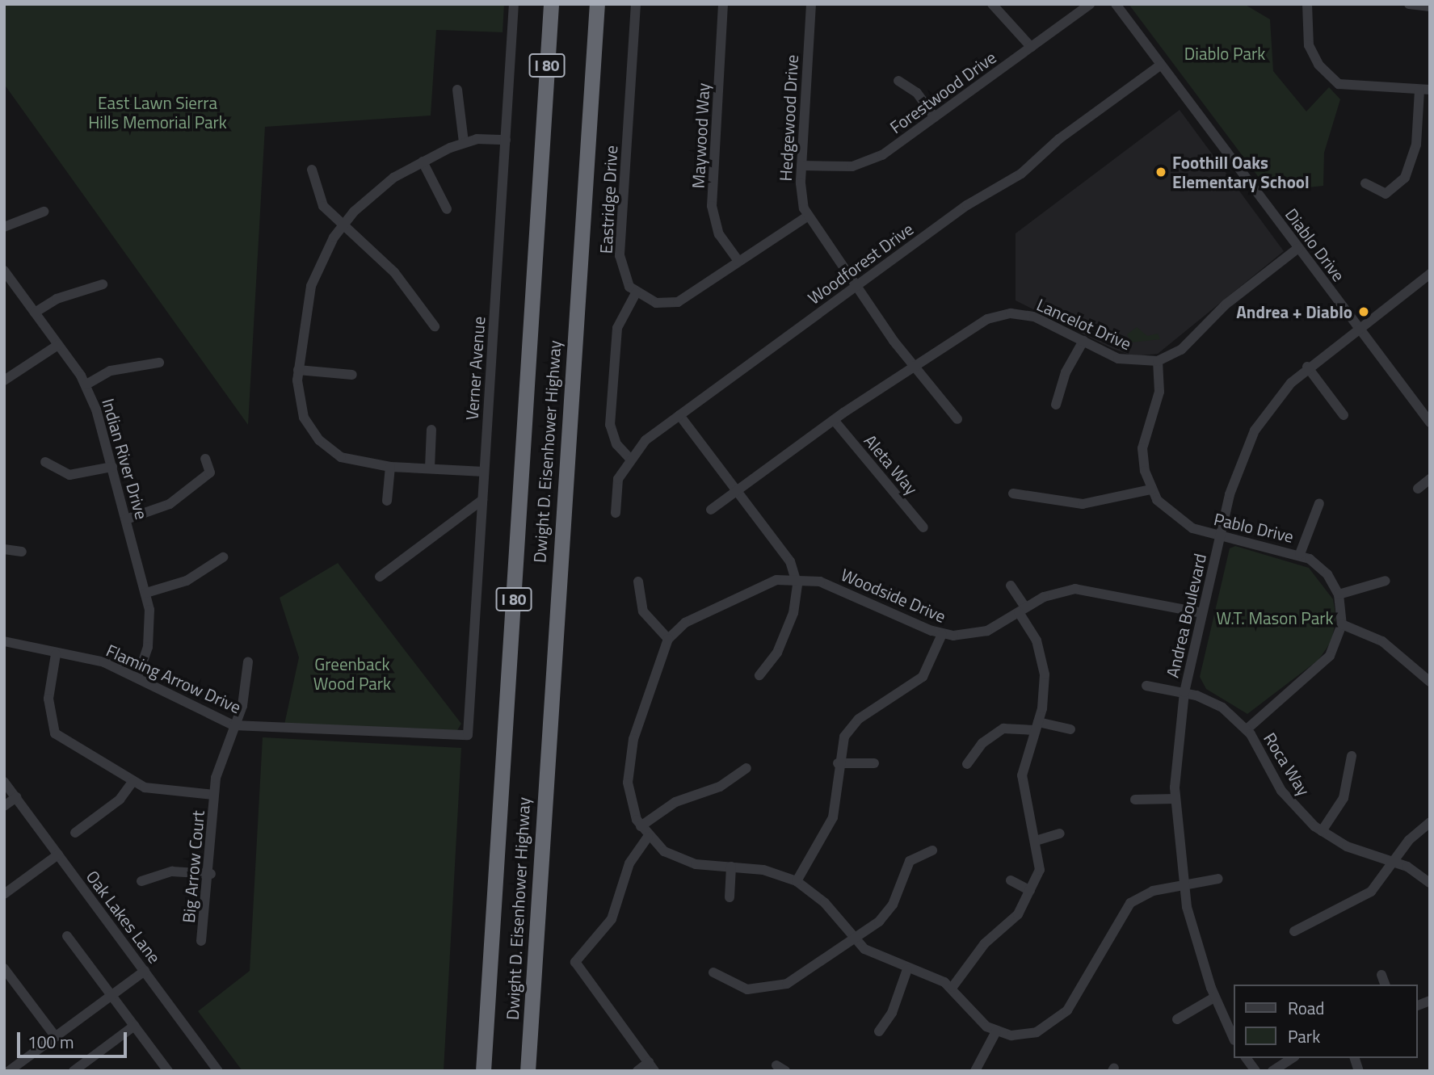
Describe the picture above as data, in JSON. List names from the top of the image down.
{
  "streets": {
    "highway": ["I 80", "Dwight D. Eisenhower Highway"],
    "street": [
      "Forestwood Drive",
      "Hedgewood Drive",
      "Maywood Way",
      "Eastridge Drive",
      "Diablo Drive",
      "Woodforest Drive",
      "Lancelot Drive",
      "Verner Avenue",
      "Indian River Drive",
      "Aleta Way",
      "Pablo Drive",
      "Woodside Drive",
      "Andrea Boulevard",
      "Flaming Arrow Drive",
      "Roca Way",
      "Big Arrow Court",
      "Oak Lakes Lane"
    ]
  },
  "crossings": [
    ["Forestwood Drive", "Hedgewood Drive"],
    ["Hedgewood Drive", "Woodforest Drive"],
    ["Hedgewood Drive", "Lancelot Drive"],
    ["Diablo Drive", "Woodforest Drive"],
    ["Diablo Drive", "Lancelot Drive"],
    ["Diablo Drive", "Andrea Boulevard"],
    ["Lancelot Drive", "Aleta Way"],
    ["Lancelot Drive", "Pablo Drive"],
    ["Verner Avenue", "Flaming Arrow Drive"],
    ["Indian River Drive", "Flaming Arrow Drive"],
    ["Pablo Drive", "Andrea Boulevard"],
    ["Pablo Drive", "Roca Way"],
    ["Woodside Drive", "Andrea Boulevard"],
    ["Andrea Boulevard", "Roca Way"],
    ["Flaming Arrow Drive", "Big Arrow Court"]
  ],
  "parks": [
    "Diablo Park",
    "East Lawn Sierra Hills Memorial Park",
    "W.T. Mason Park",
    "Greenback Wood Park"
  ],
  "places": ["Foothill Oaks Elementary School", "Andrea + Diablo"],
  "legend": ["Road", "Park"],
  "scale_bar": "100 m"
}
